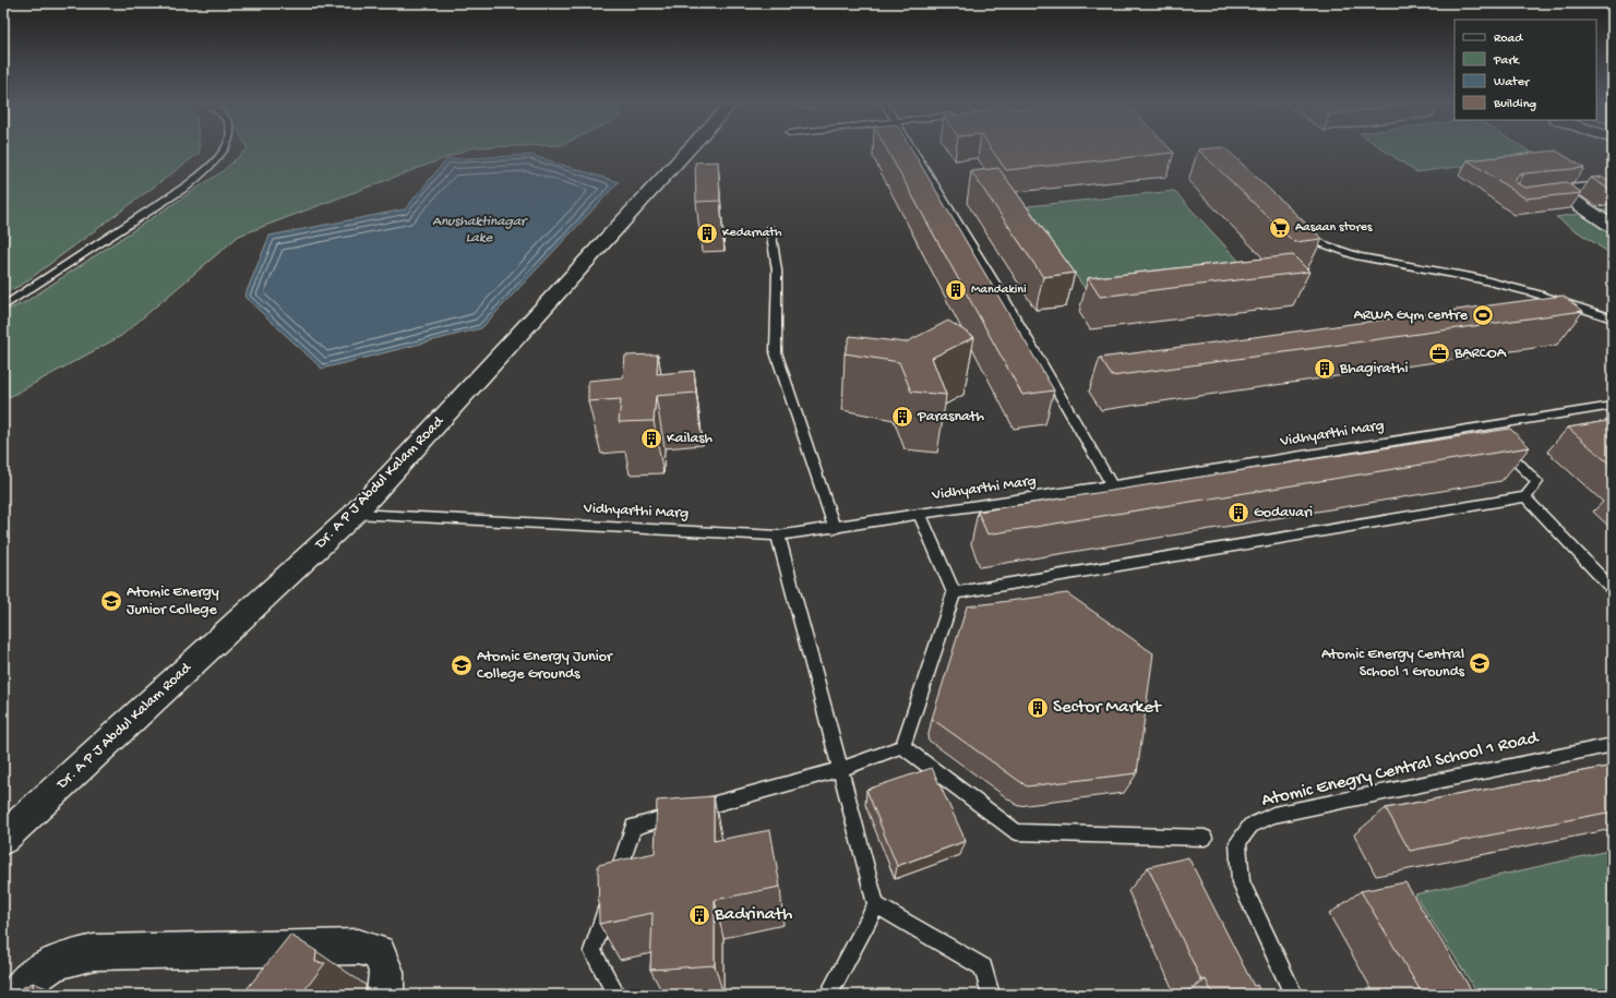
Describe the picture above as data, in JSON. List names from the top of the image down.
{
  "streets": {
    "street": ["Dr. A P J Abdul Kalam Road"],
    "lane": ["Vidhyarthi Marg", "Atomic Enegry Central School 1 Road"]
  },
  "crossings": [
    ["Vidhyarthi Marg", "Dr. A P J Abdul Kalam Road"]
  ],
  "water": ["Anushaktinagar Lake"],
  "places": {
    "supermarket": ["Aasaan stores"],
    "building": [
      "Kedarnath",
      "Mandakini",
      "Bhagirathi",
      "Parasnath",
      "Kailash",
      "Godavari",
      "Sector Market",
      "Badrinath"
    ],
    "sports": ["ARWA Gym centre"],
    "office": ["BARCOA"],
    "school or university": ["Atomic Energy Junior College", "Atomic Energy Central School 1 Grounds", "Atomic Energy Junior College Grounds"]
  },
  "legend": [
    "Road",
    "Park",
    "Water",
    "Building"
  ]
}
